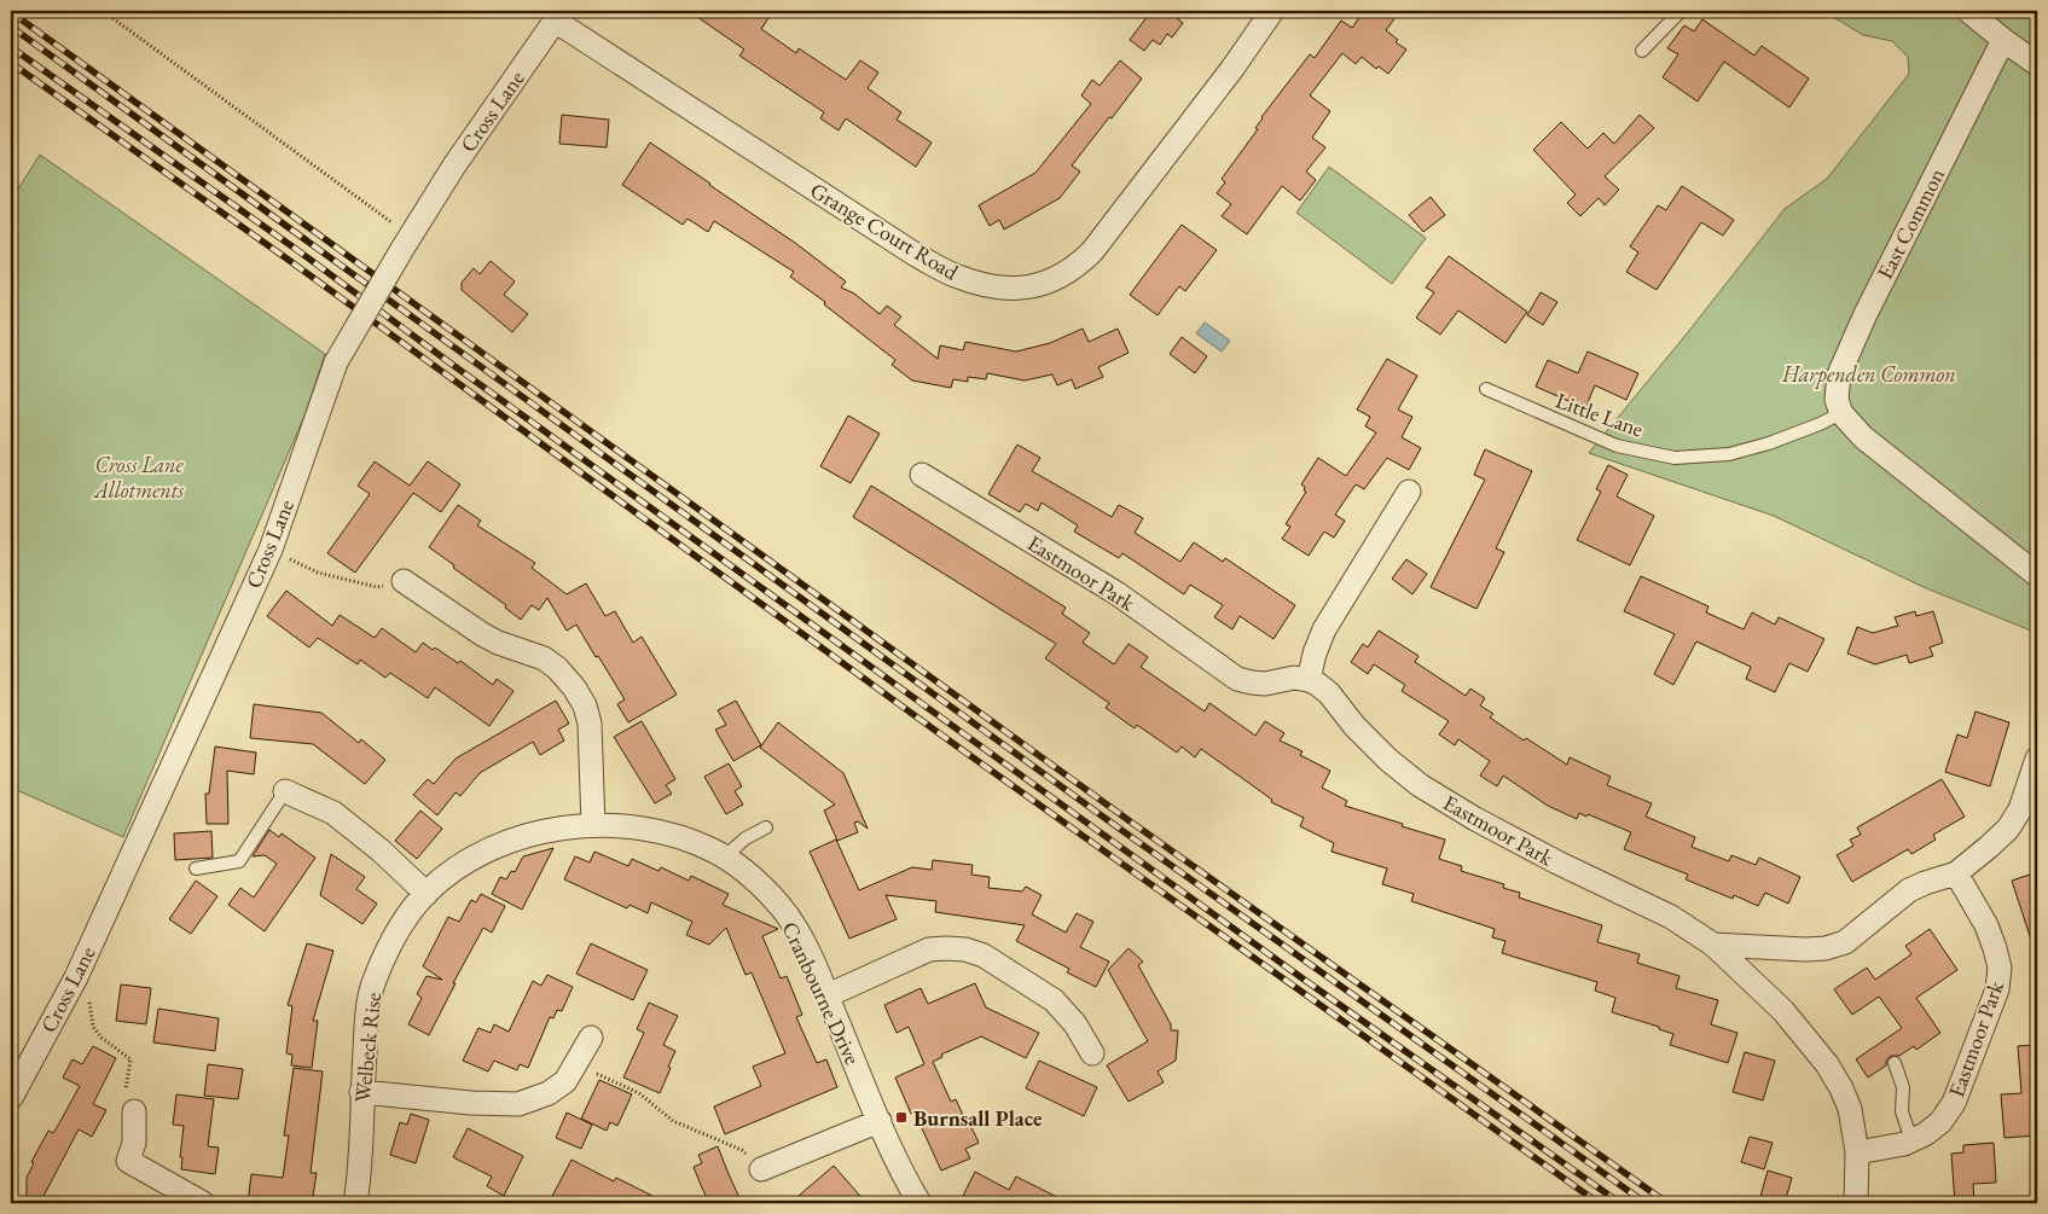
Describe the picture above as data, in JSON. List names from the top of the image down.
{
  "streets": {
    "street": [
      "Cross Lane",
      "East Common",
      "Grange Court Road",
      "Eastmoor Park",
      "Cranbourne Drive",
      "Welbeck Rise"
    ],
    "lane": ["Little Lane"]
  },
  "crossings": [
    ["Cross Lane", "Grange Court Road"],
    ["East Common", "Little Lane"],
    ["Cranbourne Drive", "Welbeck Rise"]
  ],
  "parks": ["Harpenden Common", "Cross Lane Allotments"],
  "places": {
    "transit": ["Burnsall Place"]
  }
}
